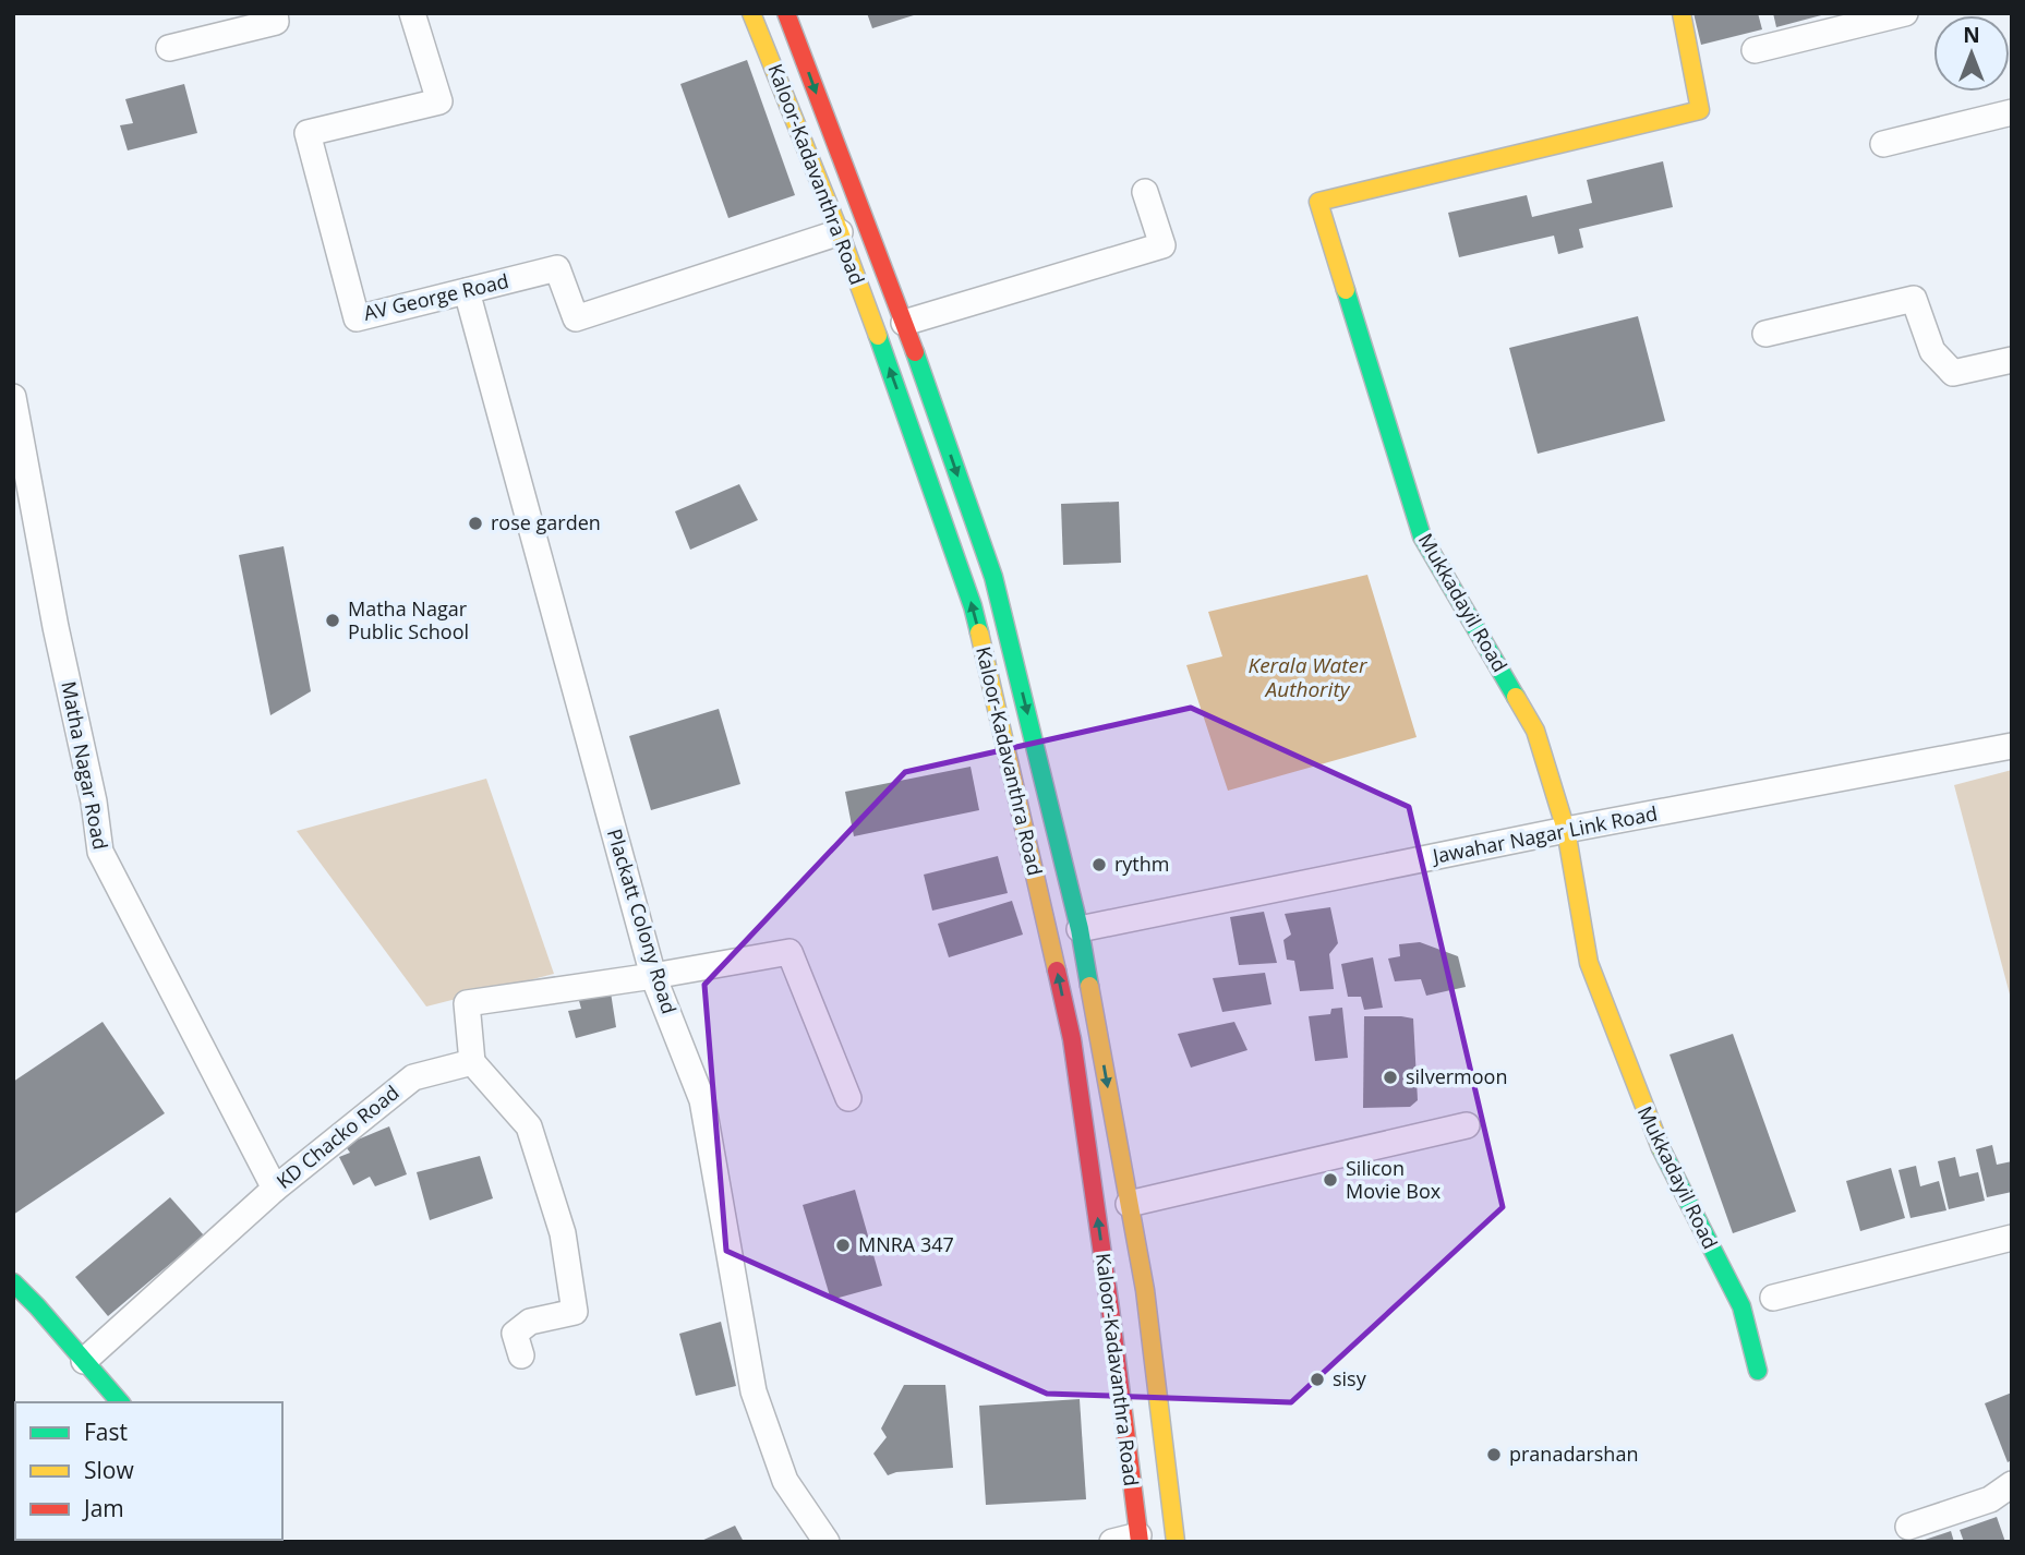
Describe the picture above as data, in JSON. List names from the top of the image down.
{
  "streets": {
    "main road": ["Kaloor-Kadavanthra Road", "Mukkadayil Road"],
    "street": [
      "AV George Road",
      "Matha Nagar Road",
      "Jawahar Nagar Link Road",
      "Plackatt Colony Road",
      "KD Chacko Road"
    ]
  },
  "crossings": [
    ["Kaloor-Kadavanthra Road", "AV George Road"],
    ["Kaloor-Kadavanthra Road", "Jawahar Nagar Link Road"],
    ["AV George Road", "Plackatt Colony Road"],
    ["Mukkadayil Road", "Jawahar Nagar Link Road"],
    ["Matha Nagar Road", "KD Chacko Road"]
  ],
  "water": ["Kerala Water Authority"],
  "places": [
    "rose garden",
    "Matha Nagar Public School",
    "rythm",
    "silvermoon",
    "Silicon Movie Box",
    "MNRA 347",
    "sisy",
    "pranadarshan"
  ],
  "legend": ["Fast", "Slow", "Jam"],
  "north": "top"
}
